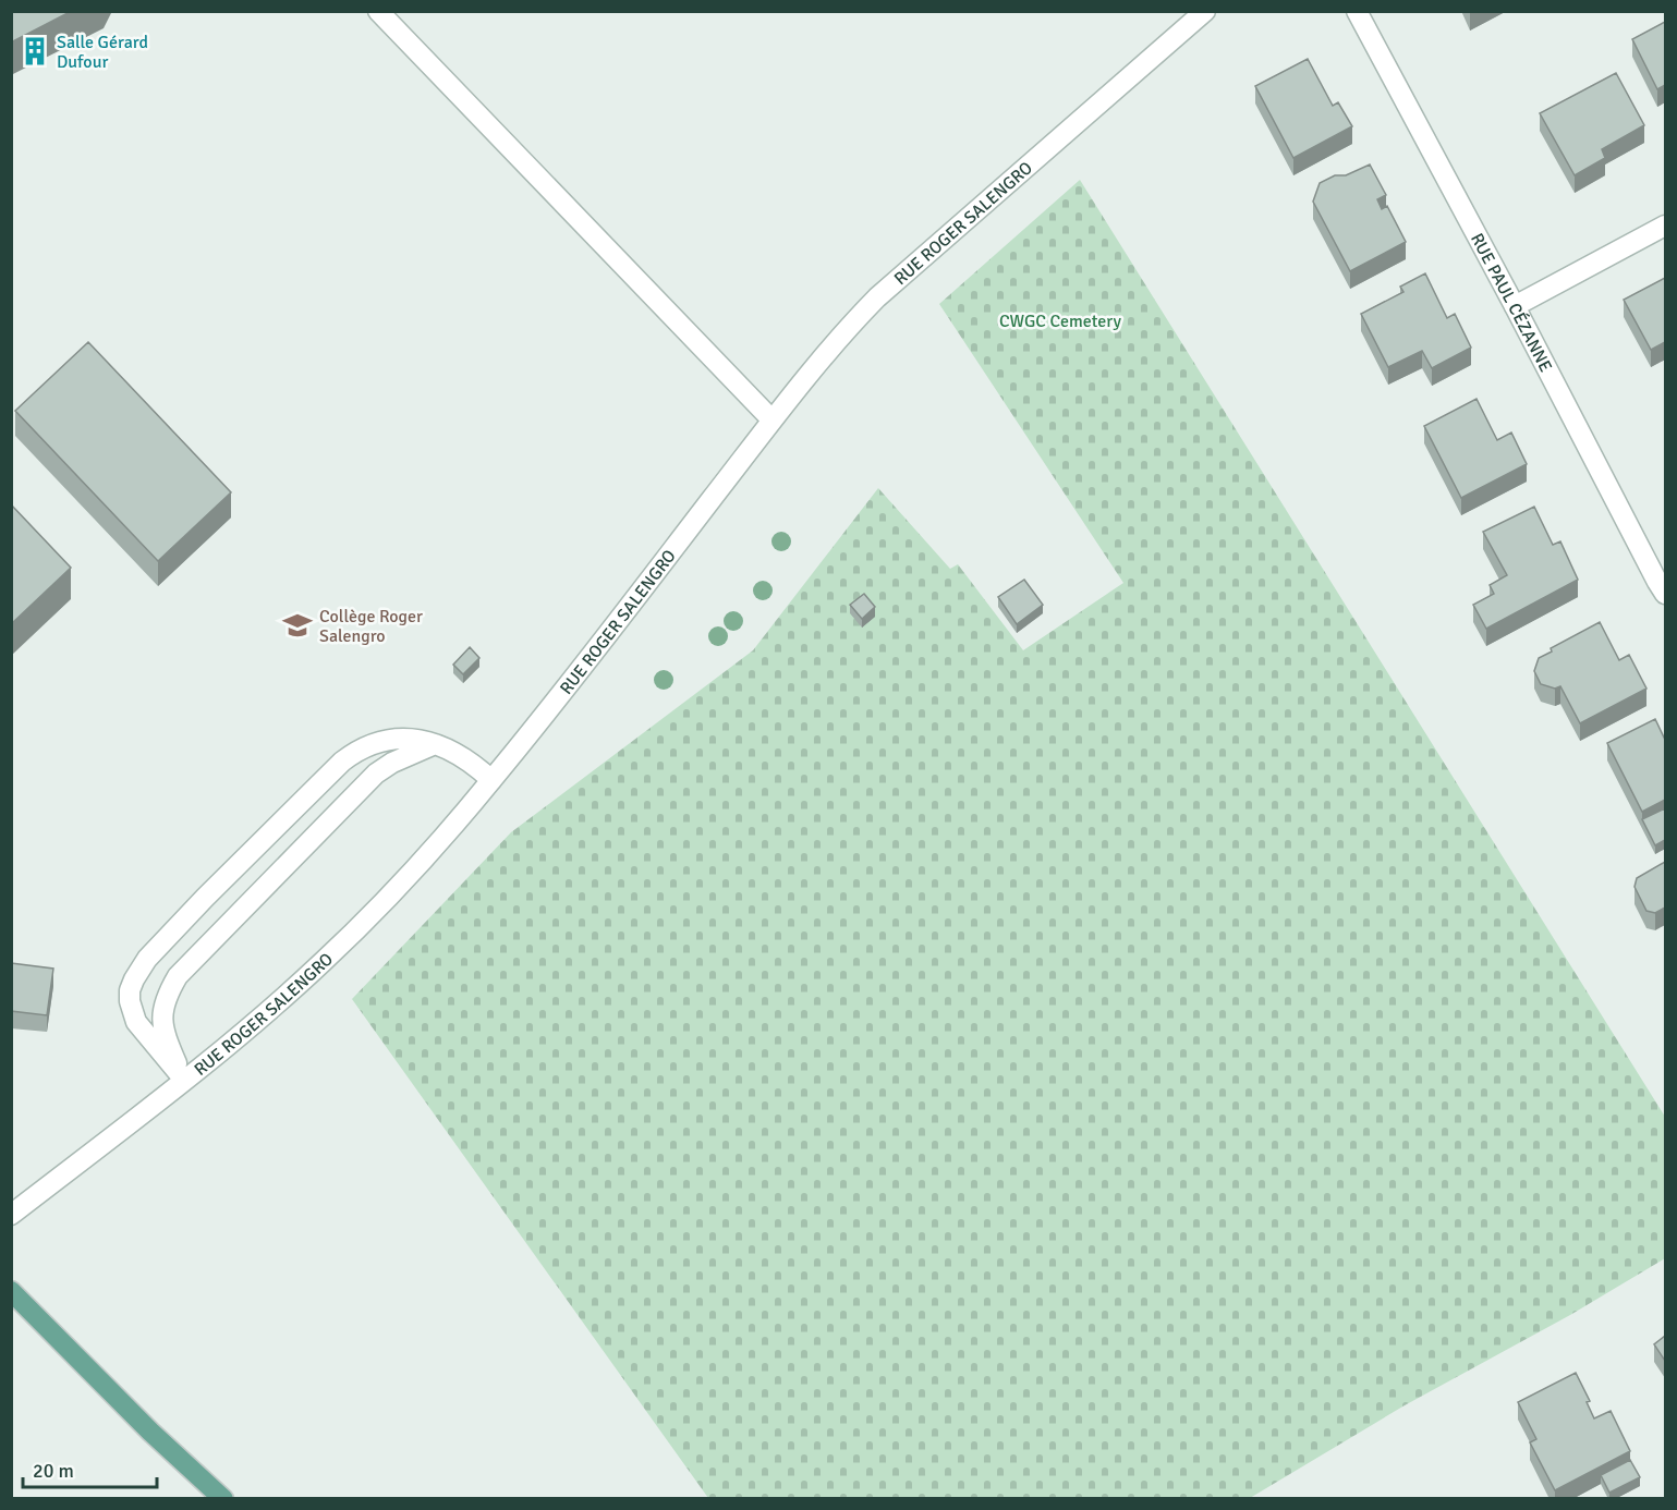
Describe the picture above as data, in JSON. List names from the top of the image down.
{
  "streets": {
    "street": ["RUE ROGER SALENGRO", "RUE PAUL CÉZANNE"]
  },
  "parks": ["CWGC Cemetery"],
  "places": {
    "building": ["Salle Gérard Dufour"],
    "school or university": ["Collège Roger Salengro"]
  },
  "scale_bar": "20 m"
}
